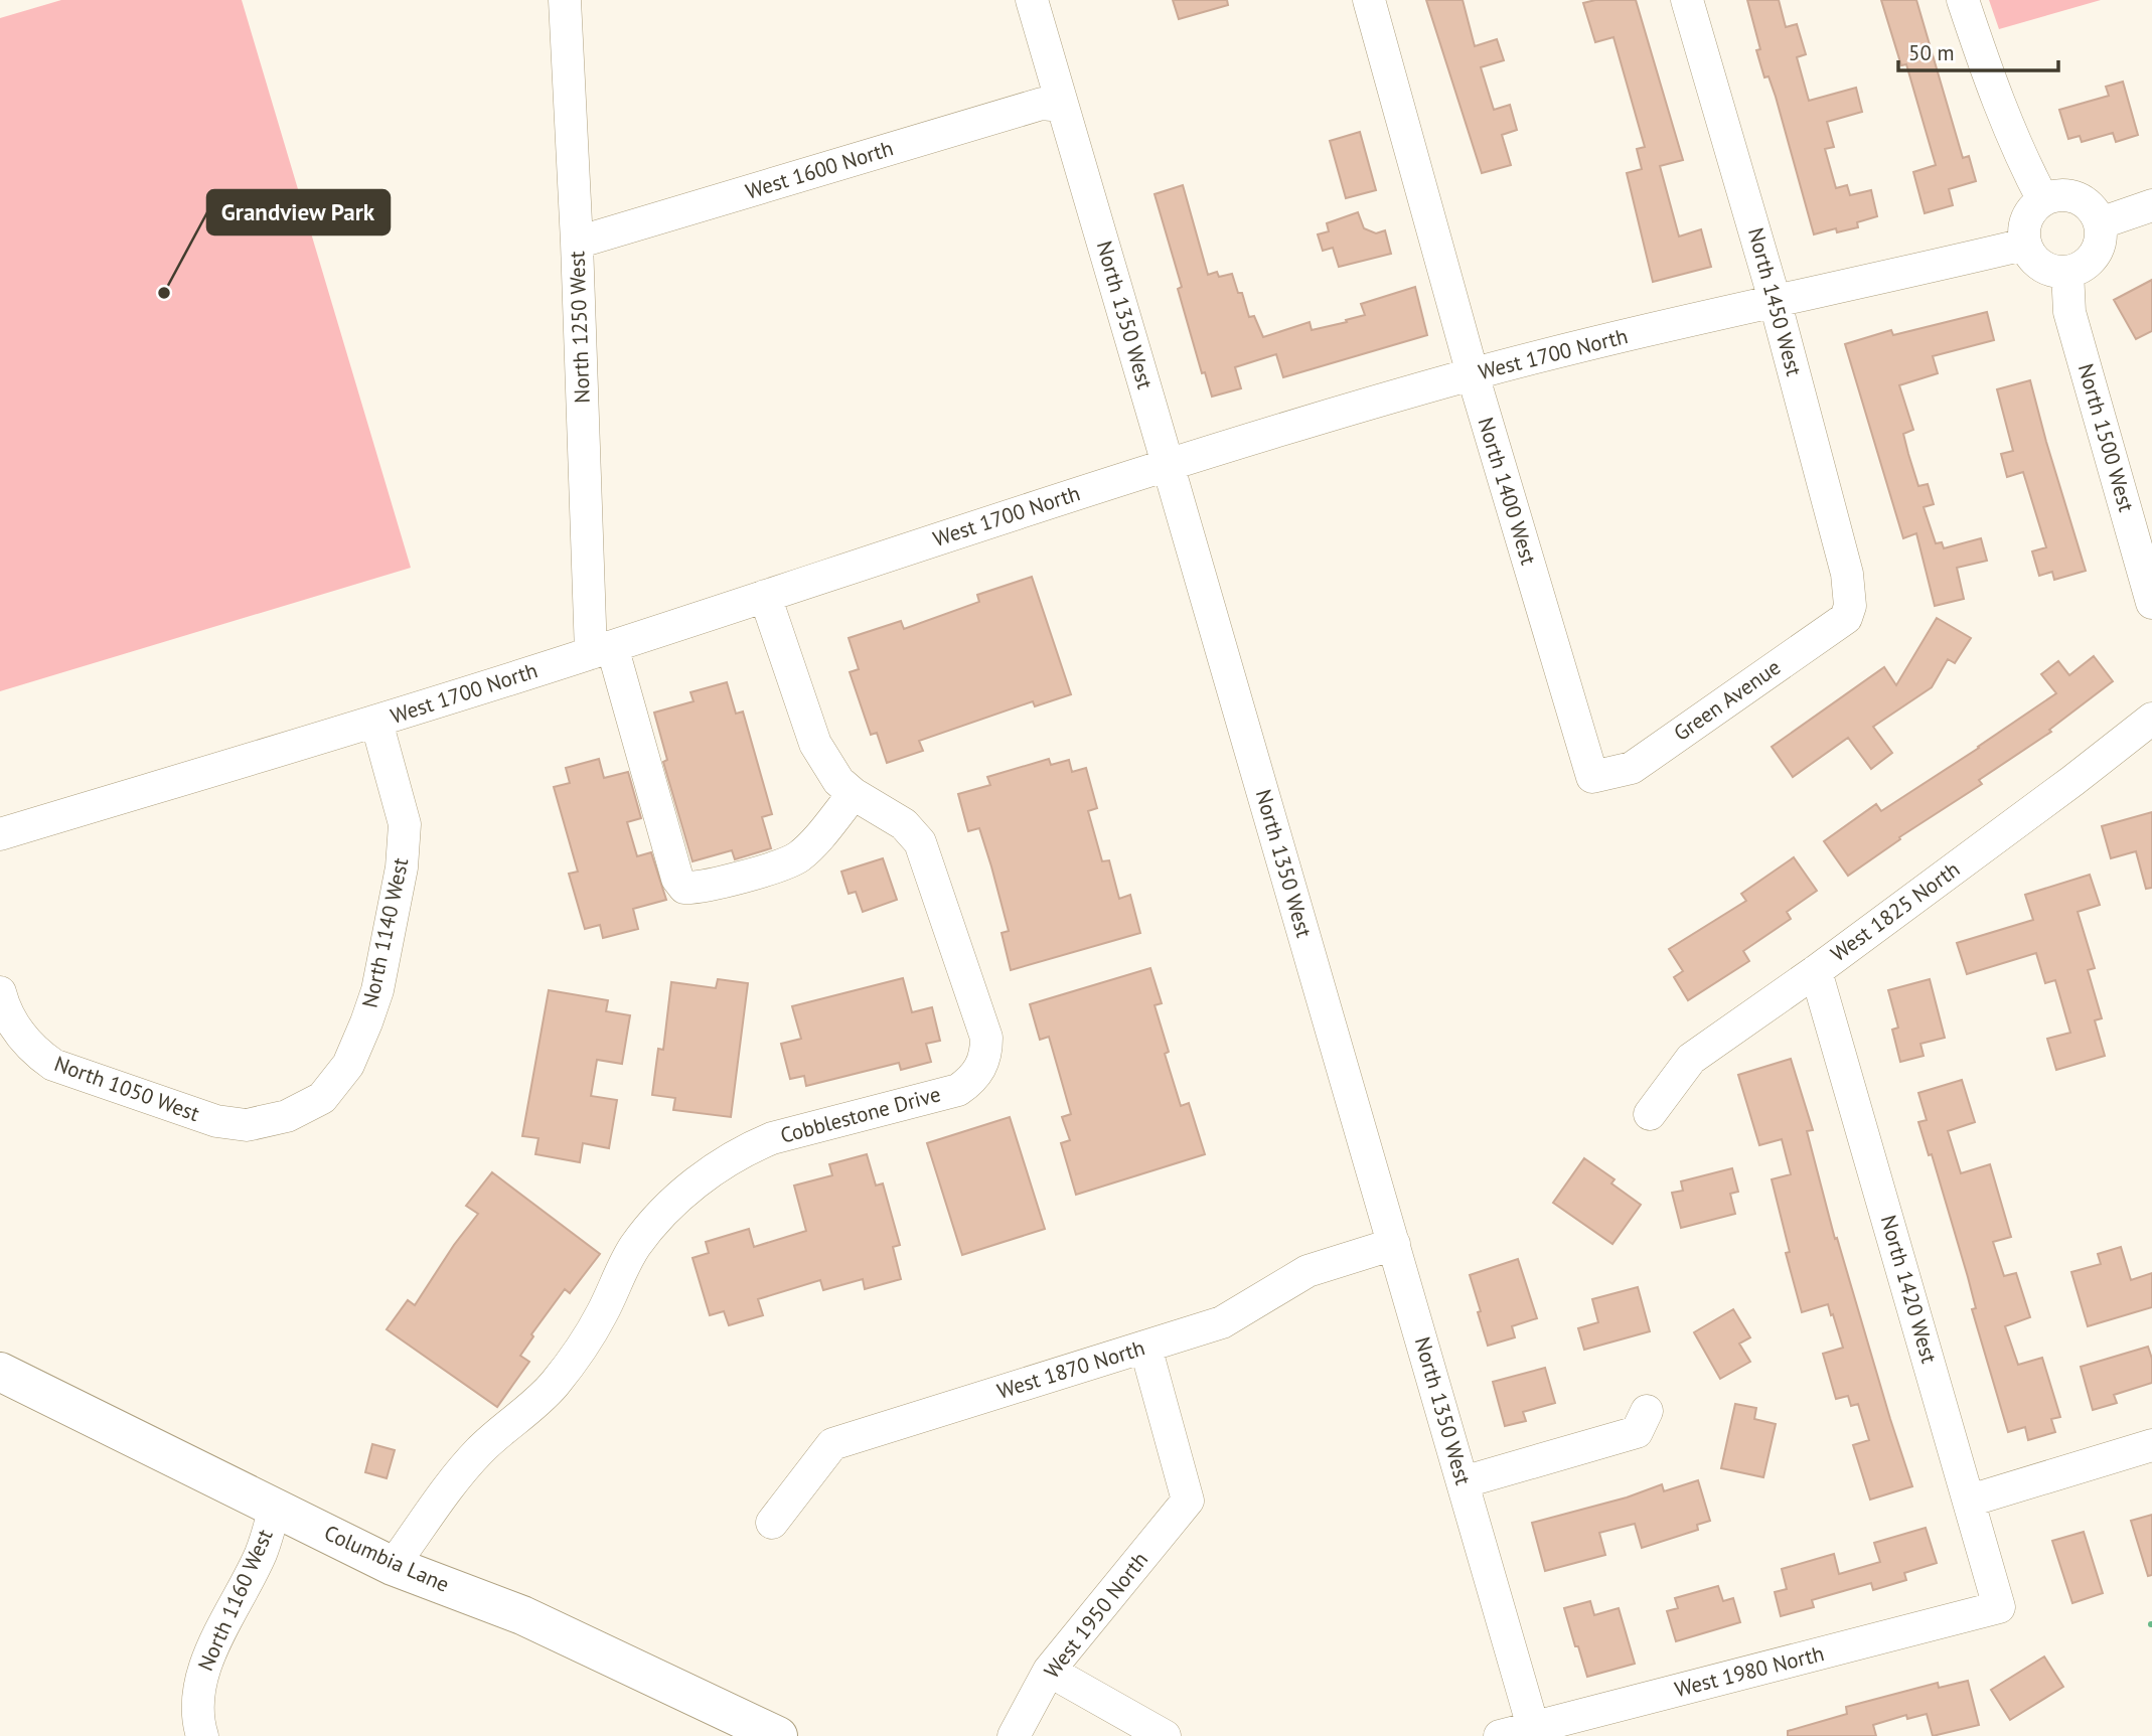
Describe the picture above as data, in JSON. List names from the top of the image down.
{
  "streets": {
    "main road": ["Columbia Lane"],
    "street": [
      "West 1600 North",
      "North 1450 West",
      "North 1350 West",
      "North 1250 West",
      "West 1700 North",
      "North 1500 West",
      "North 1400 West",
      "Green Avenue",
      "West 1825 North",
      "North 1140 West",
      "North 1050 West",
      "Cobblestone Drive",
      "North 1420 West",
      "West 1870 North",
      "North 1160 West",
      "West 1950 North",
      "West 1980 North"
    ]
  },
  "crossings": [
    ["West 1600 North", "North 1350 West"],
    ["West 1600 North", "North 1250 West"],
    ["North 1450 West", "West 1700 North"],
    ["North 1450 West", "Green Avenue"],
    ["North 1350 West", "West 1700 North"],
    ["North 1350 West", "West 1870 North"],
    ["North 1350 West", "West 1980 North"],
    ["North 1250 West", "West 1700 North"],
    ["North 1250 West", "Cobblestone Drive"],
    ["West 1700 North", "North 1500 West"],
    ["West 1700 North", "North 1400 West"],
    ["West 1700 North", "North 1140 West"],
    ["West 1700 North", "Cobblestone Drive"],
    ["North 1400 West", "Green Avenue"],
    ["West 1825 North", "North 1420 West"],
    ["North 1140 West", "North 1050 West"],
    ["Cobblestone Drive", "Columbia Lane"],
    ["North 1420 West", "West 1980 North"],
    ["West 1870 North", "West 1950 North"],
    ["Columbia Lane", "North 1160 West"]
  ],
  "places": ["Grandview Park"],
  "scale_bar": "50 m"
}
